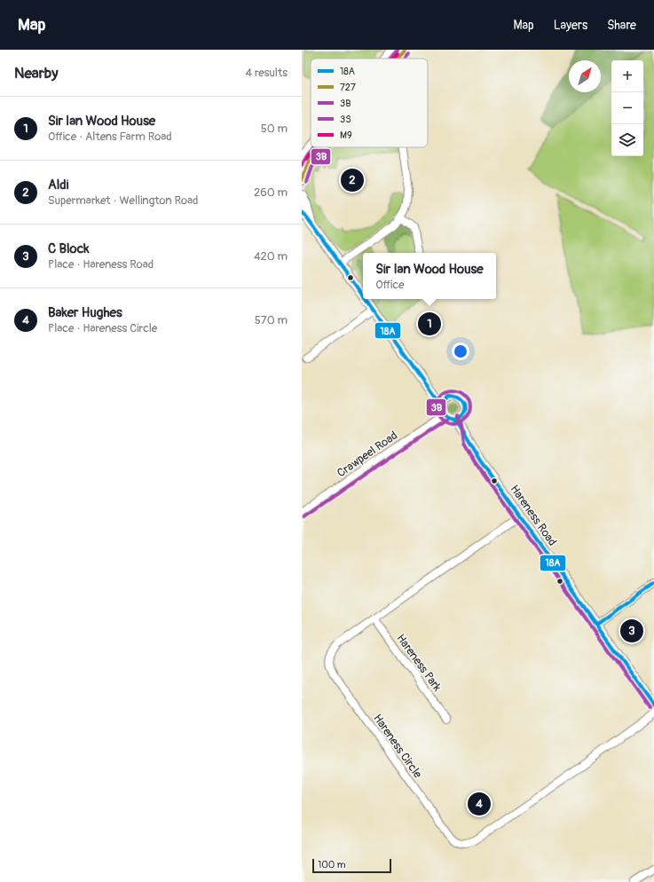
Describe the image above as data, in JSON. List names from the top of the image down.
{
  "streets": {
    "main road": ["Hareness Road"],
    "street": ["Crawpeel Road", "Hareness Park", "Hareness Circle"]
  },
  "crossings": [
    ["Crawpeel Road", "Hareness Road"],
    ["Hareness Road", "Hareness Circle"],
    ["Hareness Park", "Hareness Circle"]
  ],
  "lines": [
    "transit line 727",
    "transit line 3S",
    "transit line 3B",
    "transit line M9",
    "transit line 18A"
  ],
  "legend": [
    "18A",
    "727",
    "3B",
    "3S",
    "M9"
  ],
  "scale_bar": "100 m",
  "north": "top right",
  "page": {
    "header": "Map",
    "nav": ["Map", "Layers", "Share"],
    "heading": ["Nearby", "4 results"],
    "map_buttons": ["+", "−"],
    "list": [
      {
        "mark": "1",
        "name": "Sir Ian Wood House",
        "note": "Office · Altens Farm Road",
        "value": "50 m"
      },
      {
        "mark": "2",
        "name": "Aldi",
        "note": "Supermarket · Wellington Road",
        "value": "260 m"
      },
      {
        "mark": "3",
        "name": "C Block",
        "note": "Place · Hareness Road",
        "value": "420 m"
      },
      {
        "mark": "4",
        "name": "Baker Hughes",
        "note": "Place · Hareness Circle",
        "value": "570 m"
      }
    ],
    "pins": [
      "2",
      "1",
      "3",
      "4"
    ],
    "popup": ["Sir Ian Wood House", "Office"],
    "scale": "100 m"
  }
}
